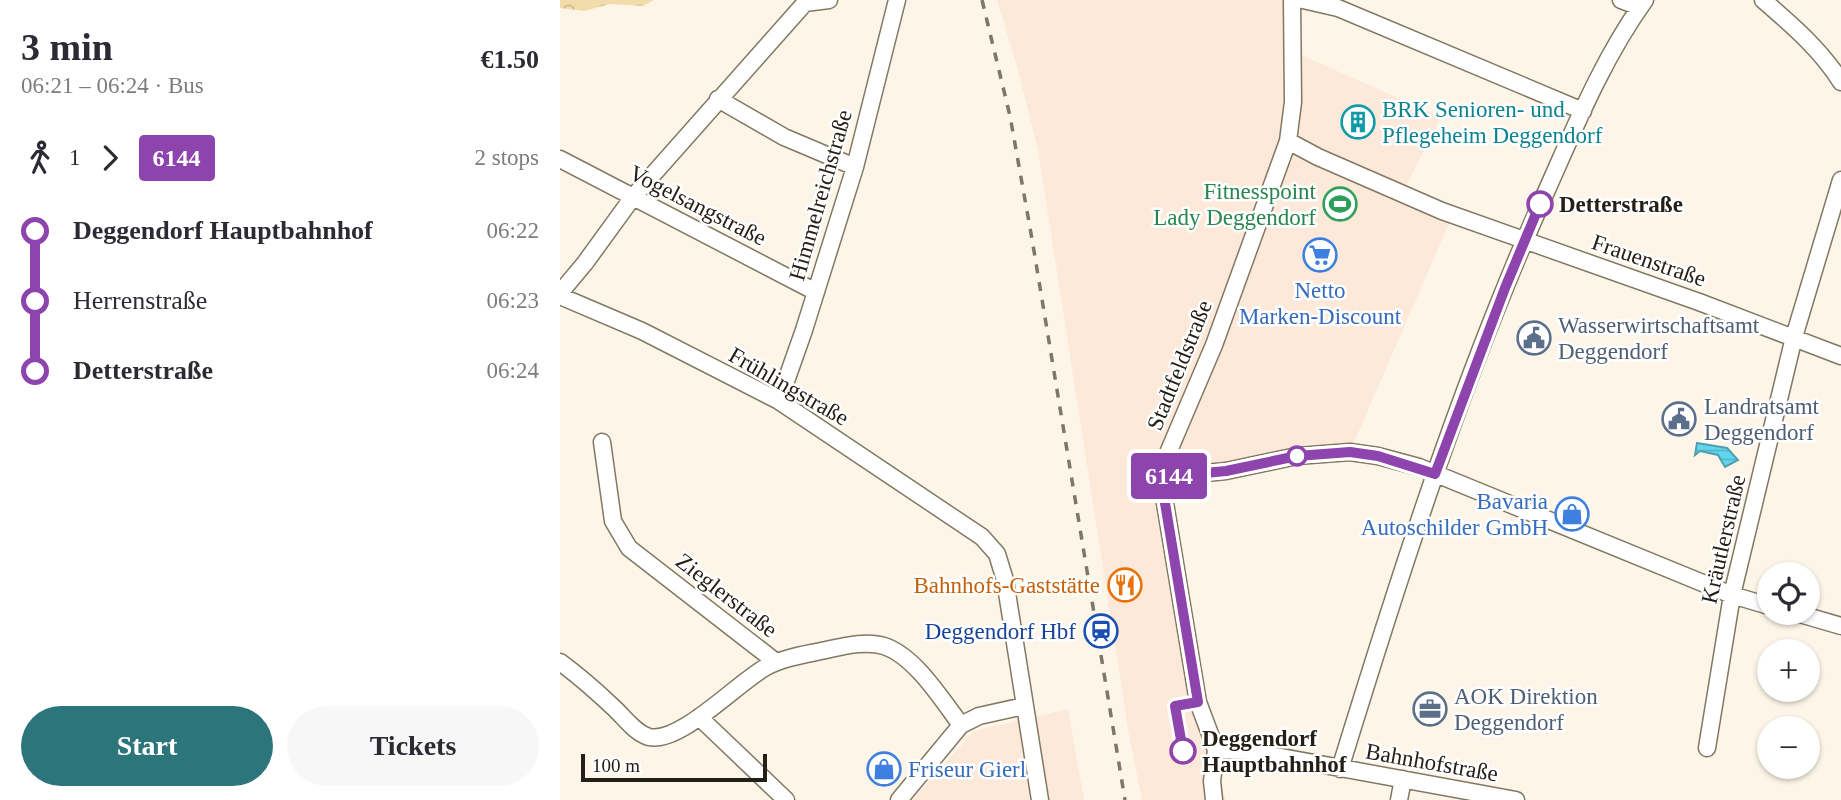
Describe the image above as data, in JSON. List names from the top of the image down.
{
  "streets": {
    "street": [
      "Himmelreichstraße",
      "Vogelsangstraße",
      "Frauenstraße",
      "Stadtfeldstraße",
      "Frühlingstraße",
      "Kräutlerstraße",
      "Zieglerstraße",
      "Bahnhofstraße"
    ]
  },
  "crossings": [
    ["Himmelreichstraße", "Vogelsangstraße"],
    ["Himmelreichstraße", "Frühlingstraße"],
    ["Frauenstraße", "Stadtfeldstraße"],
    ["Frauenstraße", "Kräutlerstraße"],
    ["Stadtfeldstraße", "Bahnhofstraße"]
  ],
  "places": {
    "building": ["BRK Senioren- und Pflegeheim Deggendorf"],
    "sports": ["Fitnesspoint Lady Deggendorf"],
    "other": ["Detterstraße", "Deggendorf Hauptbahnhof"],
    "supermarket": ["Netto Marken-Discount"],
    "public building": ["Wasserwirtschaftsamt Deggendorf", "Landratsamt Deggendorf"],
    "shop": ["Bavaria Autoschilder GmbH", "Friseur Gierl"],
    "restaurant": ["Bahnhofs-Gaststätte"],
    "station": ["Deggendorf Hbf"],
    "office": ["AOK Direktion Deggendorf"]
  },
  "lines": ["bus line 6144"],
  "scale_bar": "100 m",
  "page": {
    "heading": ["3 min", "06:21 – 06:24 · Bus", "€1.50"],
    "on_map": "6144",
    "legs": ["1", "6144", "2 stops"],
    "list": [
      {
        "name": "Deggendorf Hauptbahnhof",
        "value": "06:22"
      },
      {
        "name": "Herrenstraße",
        "value": "06:23"
      },
      {
        "name": "Detterstraße",
        "value": "06:24"
      }
    ],
    "map_buttons": ["+", "−"],
    "buttons": ["Start", "Tickets"],
    "scale": "100 m"
  }
}
